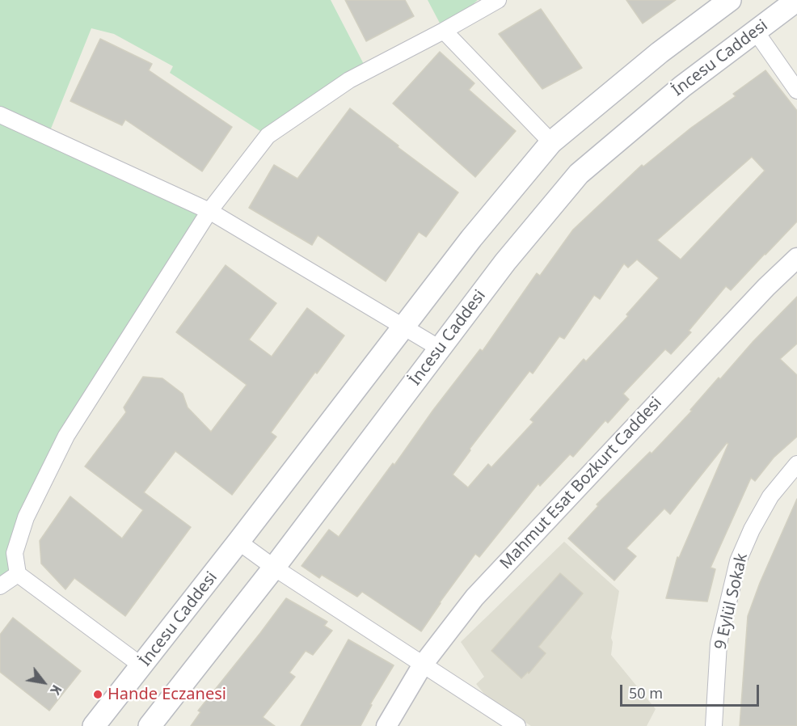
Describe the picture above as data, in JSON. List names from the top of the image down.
{
  "streets": {
    "main road": ["İncesu Caddesi"],
    "street": ["Mahmut Esat Bozkurt Caddesi", "9 Eylül Sokak"]
  },
  "places": ["Hande Eczanesi"],
  "scale_bar": "50 m",
  "north": "bottom right"
}
